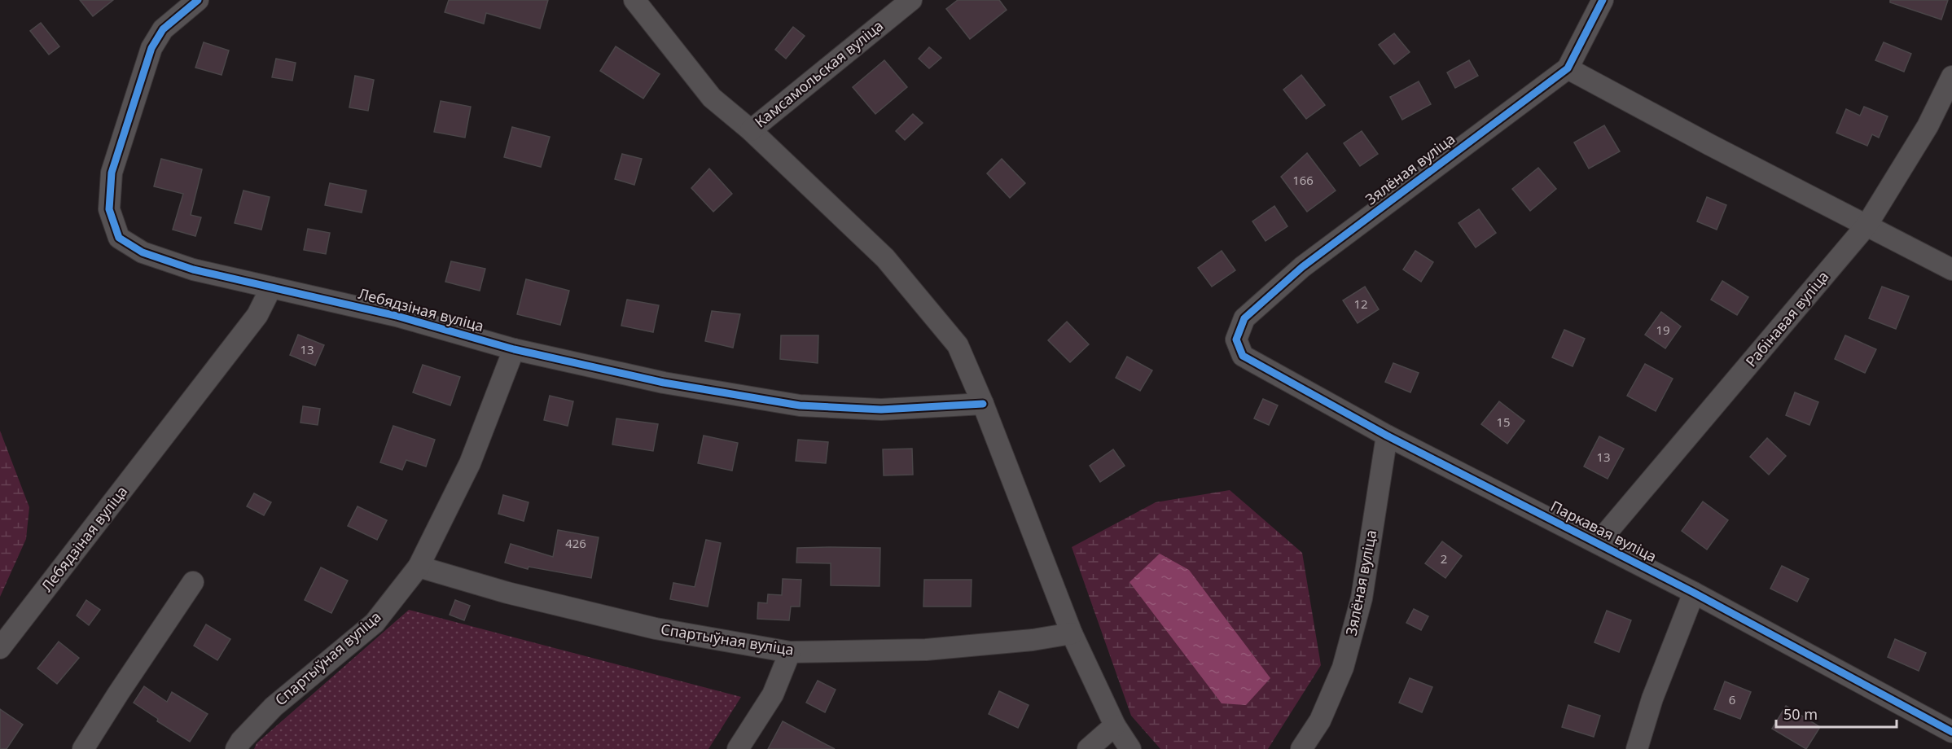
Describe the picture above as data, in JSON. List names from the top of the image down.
{
  "streets": {
    "street": [
      "Камсамольская вуліца",
      "Зялёная вуліца",
      "Лебядзіная вуліца",
      "Рабінавая вуліца",
      "Паркавая вуліца",
      "Спартыўная вуліца"
    ]
  },
  "crossings": [
    ["Зялёная вуліца", "Паркавая вуліца"],
    ["Лебядзіная вуліца", "Спартыўная вуліца"],
    ["Рабінавая вуліца", "Паркавая вуліца"]
  ],
  "house_numbers": [
    "166",
    "12",
    "19",
    "13",
    "15",
    "13",
    "426",
    "2",
    "6"
  ],
  "scale_bar": "50 m"
}
